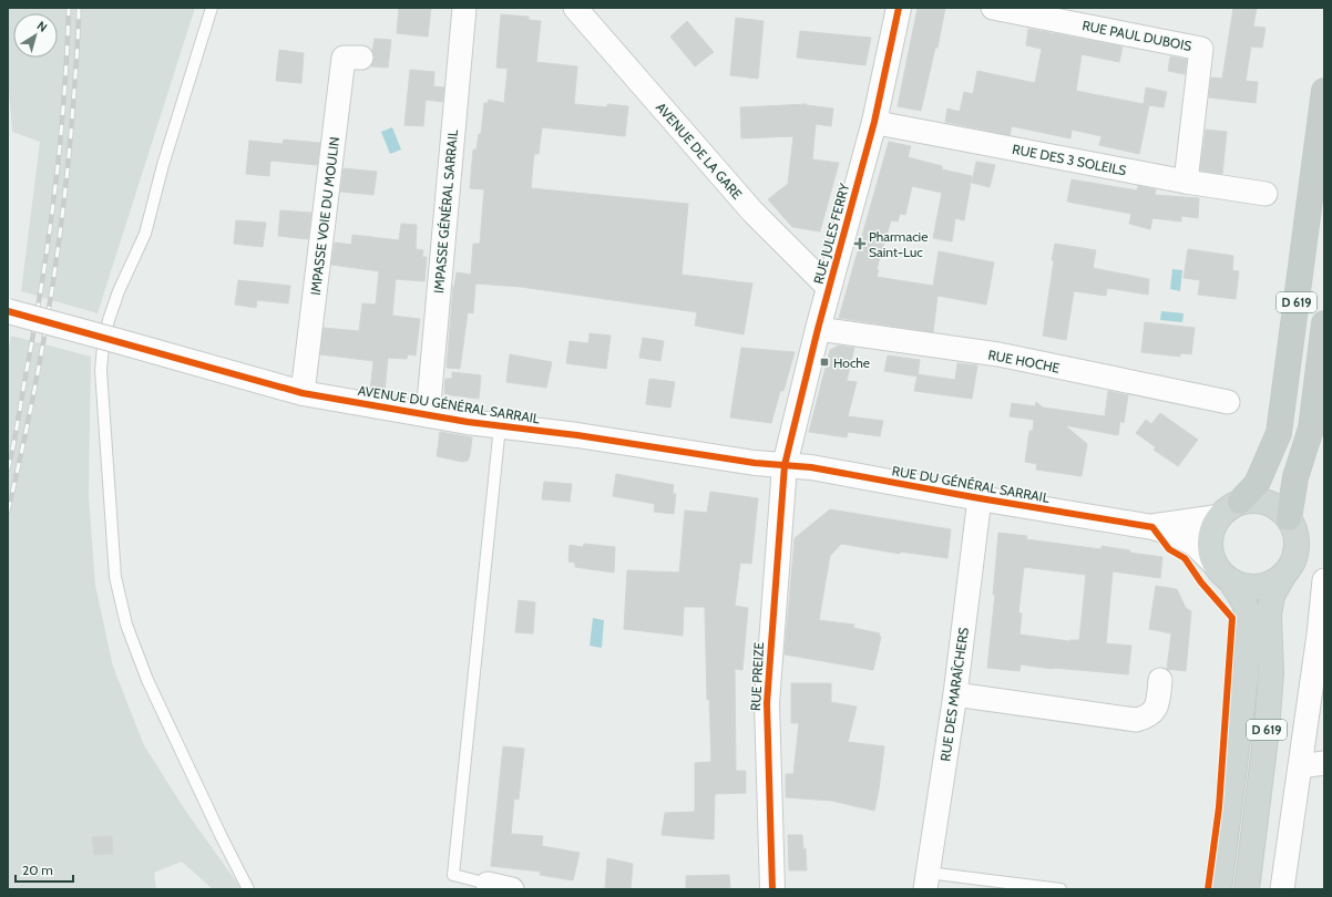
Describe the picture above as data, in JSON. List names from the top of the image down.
{
  "streets": {
    "highway": ["D 619"],
    "street": [
      "RUE PAUL DUBOIS",
      "AVENUE DE LA GARE",
      "RUE DES 3 SOLEILS",
      "IMPASSE GÉNÉRAL SARRAIL",
      "IMPASSE VOIE DU MOULIN",
      "RUE JULES FERRY",
      "RUE HOCHE",
      "AVENUE DU GÉNÉRAL SARRAIL",
      "RUE DU GÉNÉRAL SARRAIL",
      "RUE PREIZE",
      "RUE DES MARAÎCHERS"
    ]
  },
  "crossings": [
    ["RUE PAUL DUBOIS", "RUE DES 3 SOLEILS"],
    ["AVENUE DE LA GARE", "RUE JULES FERRY"],
    ["RUE DES 3 SOLEILS", "RUE JULES FERRY"],
    ["IMPASSE GÉNÉRAL SARRAIL", "AVENUE DU GÉNÉRAL SARRAIL"],
    ["IMPASSE VOIE DU MOULIN", "AVENUE DU GÉNÉRAL SARRAIL"],
    ["RUE JULES FERRY", "RUE HOCHE"],
    ["RUE JULES FERRY", "AVENUE DU GÉNÉRAL SARRAIL"],
    ["RUE JULES FERRY", "RUE DU GÉNÉRAL SARRAIL"],
    ["RUE JULES FERRY", "RUE PREIZE"],
    ["D 619", "RUE DU GÉNÉRAL SARRAIL"],
    ["AVENUE DU GÉNÉRAL SARRAIL", "RUE DU GÉNÉRAL SARRAIL"],
    ["AVENUE DU GÉNÉRAL SARRAIL", "RUE PREIZE"],
    ["RUE DU GÉNÉRAL SARRAIL", "RUE PREIZE"],
    ["RUE DU GÉNÉRAL SARRAIL", "RUE DES MARAÎCHERS"]
  ],
  "places": {
    "health": ["Pharmacie Saint-Luc"],
    "transit": ["Hoche"]
  },
  "scale_bar": "20 m",
  "north": "top right"
}
